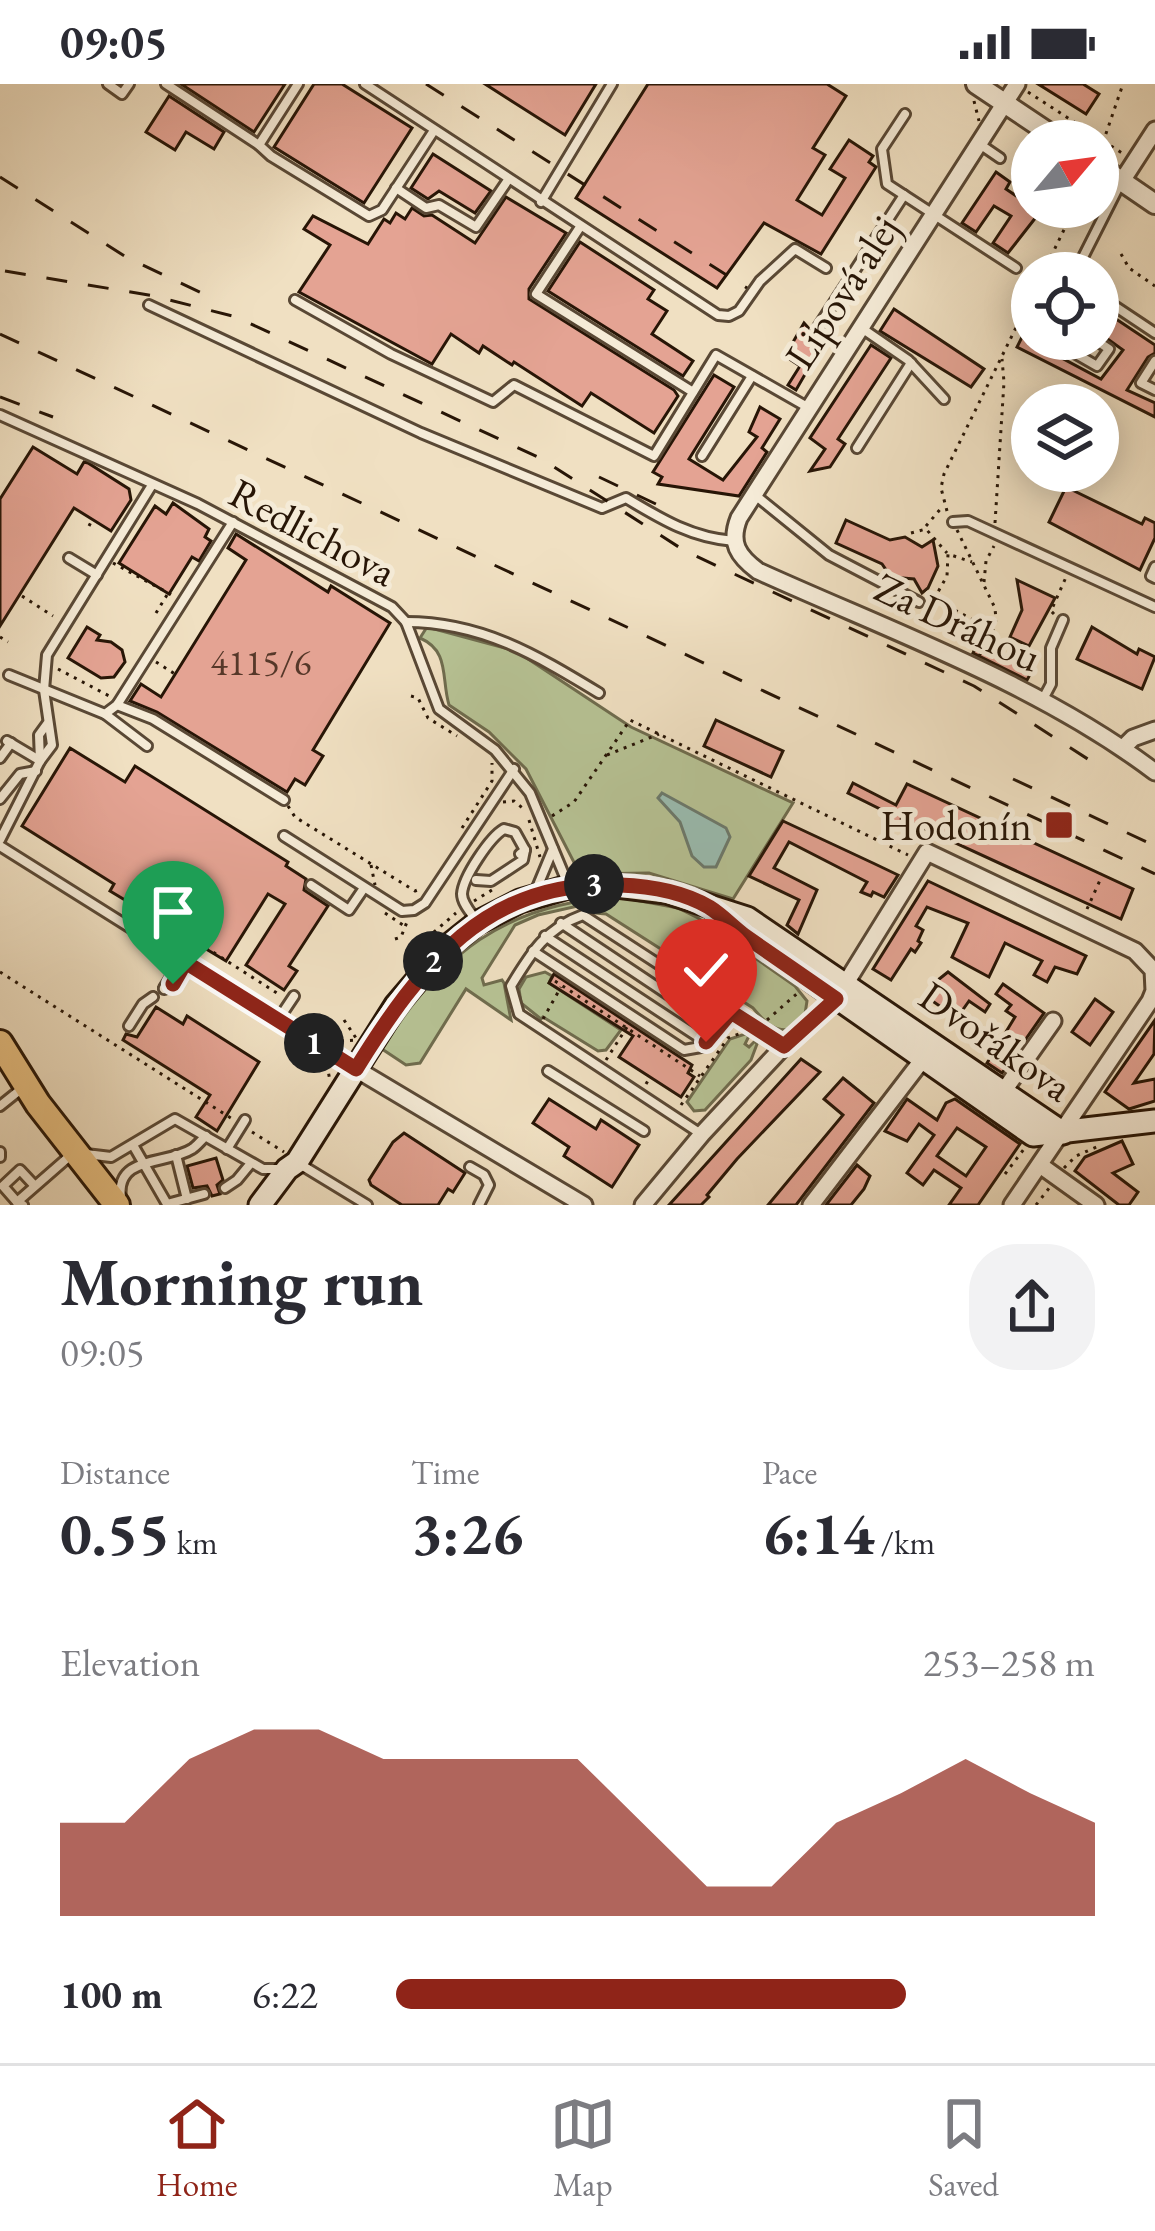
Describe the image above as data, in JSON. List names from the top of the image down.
{
  "streets": {
    "main road": ["Dvořákova"],
    "street": ["Lipová alej", "Za Dráhou"],
    "lane": ["Redlichova"]
  },
  "crossings": [
    ["Lipová alej", "Za Dráhou"],
    ["Redlichova", "Dvořákova"]
  ],
  "places": {
    "transit": ["Hodonín"]
  },
  "house_numbers": ["4115/6"],
  "north": "top right",
  "page": {
    "status": "09:05",
    "pins": ["3", "2", "1"],
    "heading": ["Morning run", "09:05"],
    "stats": [
      ["Distance", "0.55 km"],
      ["Time", "3:26"],
      ["Pace", "6:14 /km"]
    ],
    "chart": ["Elevation", "253–258 m"],
    "list": [
      {
        "name": "100 m",
        "note": "6:22"
      }
    ],
    "tabs": ["Home", "Map", "Saved"]
  }
}
